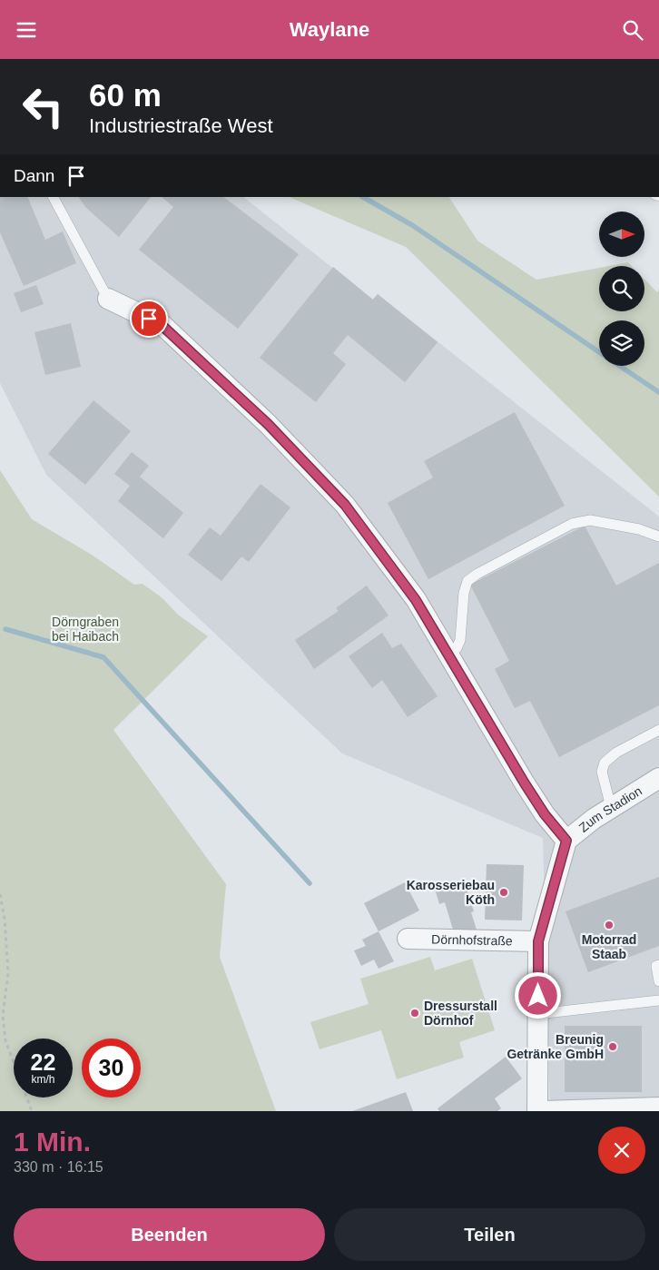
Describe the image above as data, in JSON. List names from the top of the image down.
{
  "streets": {
    "street": ["Zum Stadion", "Dörnhofstraße"]
  },
  "crossings": [
    ["Zum Stadion", "Dörnhofstraße"]
  ],
  "parks": ["Dörngraben bei Haibach"],
  "places": [
    "Karosseriebau Köth",
    "Motorrad Staab",
    "Dressurstall Dörnhof",
    "Breunig Getränke GmbH"
  ],
  "north": "right",
  "page": {
    "header": "Waylane",
    "turn": ["60 m", "Industriestraße West"],
    "then": "Dann",
    "speed": "22 km/h",
    "limit": "30",
    "heading": ["1 Min.", "330 m · 16:15"],
    "buttons": ["Beenden", "Teilen"]
  }
}
